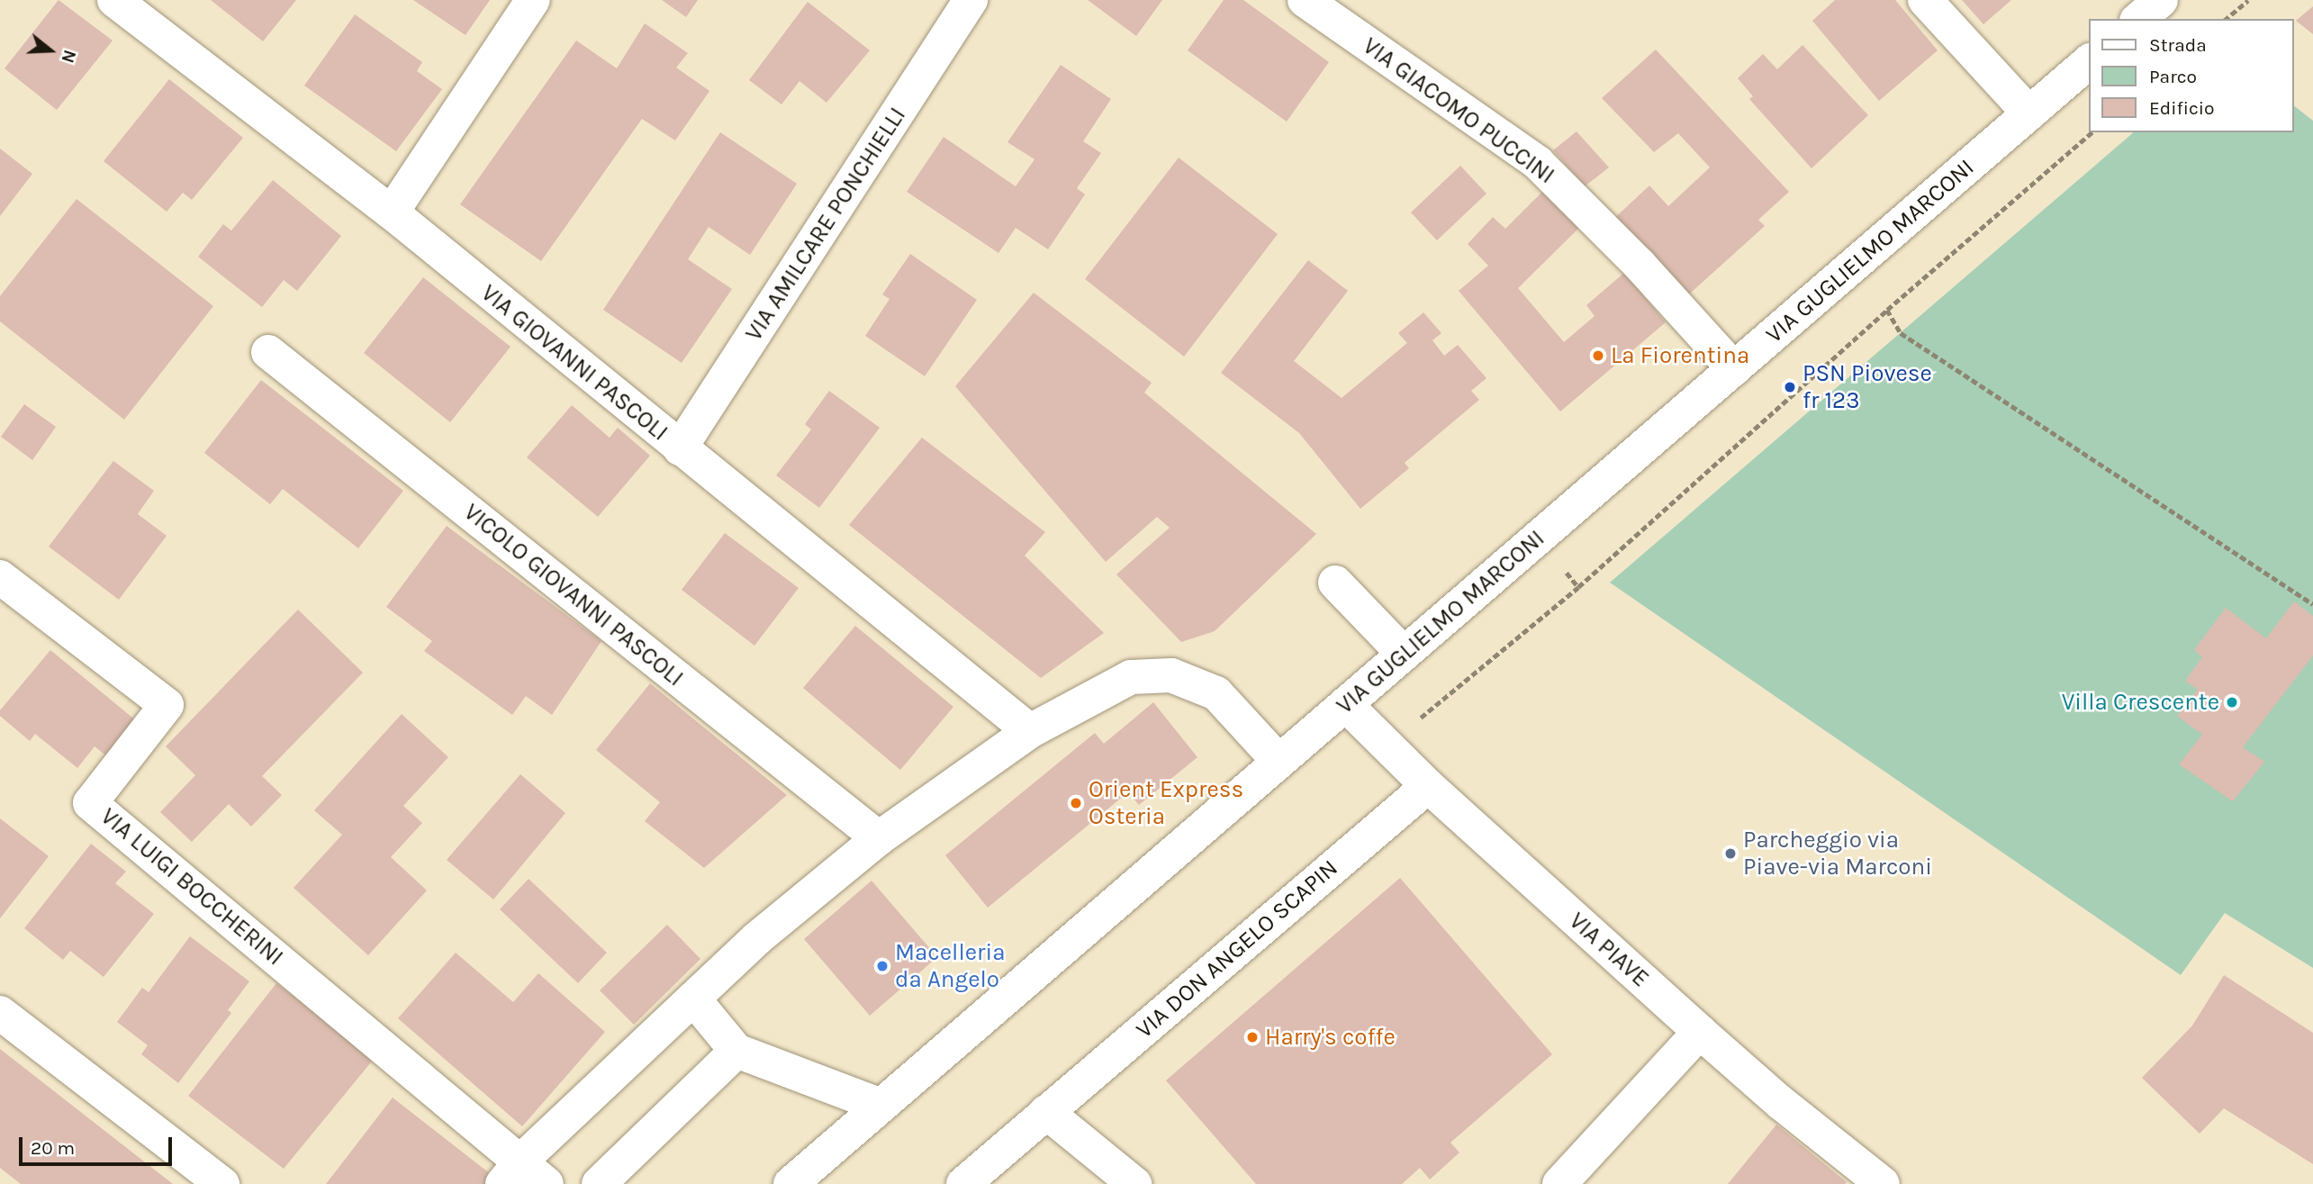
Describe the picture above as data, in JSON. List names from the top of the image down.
{
  "streets": {
    "street": [
      "VIA GIACOMO PUCCINI",
      "VIA AMILCARE PONCHIELLI",
      "VIA GUGLIELMO MARCONI",
      "VIA GIOVANNI PASCOLI",
      "VICOLO GIOVANNI PASCOLI",
      "VIA LUIGI BOCCHERINI",
      "VIA DON ANGELO SCAPIN",
      "VIA PIAVE"
    ]
  },
  "crossings": [
    ["VIA GIACOMO PUCCINI", "VIA GUGLIELMO MARCONI"],
    ["VIA AMILCARE PONCHIELLI", "VIA GIOVANNI PASCOLI"],
    ["VIA GUGLIELMO MARCONI", "VIA PIAVE"],
    ["VIA DON ANGELO SCAPIN", "VIA PIAVE"]
  ],
  "places": [
    "La Fiorentina",
    "PSN Piovese fr 123",
    "Villa Crescente",
    "Orient Express Osteria",
    "Parcheggio via Piave-via Marconi",
    "Macelleria da Angelo",
    "Harry's coffe"
  ],
  "legend": ["Strada", "Parco", "Edificio"],
  "scale_bar": "20 m",
  "north": "right"
}
